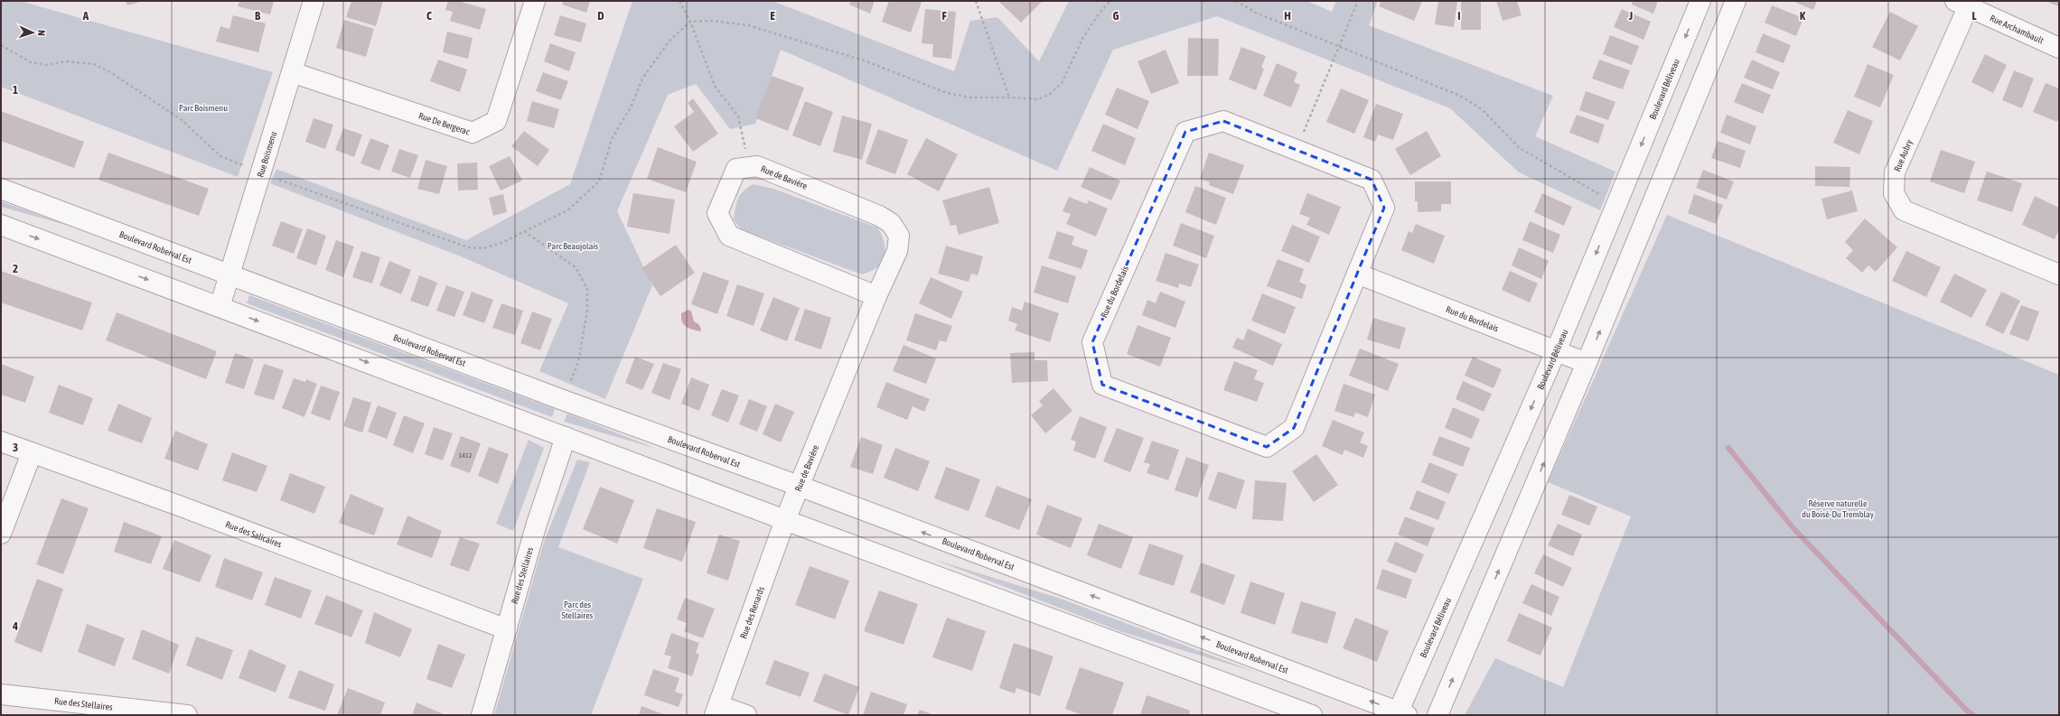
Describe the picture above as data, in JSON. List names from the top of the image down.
{
  "streets": {
    "street": [
      "Rue Archambault",
      "Boulevard Béliveau",
      "Rue De Bergerac",
      "Rue Boismenu",
      "Rue Aubry",
      "Rue de Bavière",
      "Boulevard Roberval Est",
      "Rue du Bordelais",
      "Rue des Salicaires",
      "Rue des Stellaires",
      "Rue des Renards"
    ]
  },
  "crossings": [
    ["Rue Archambault", "Rue Aubry"],
    ["Boulevard Béliveau", "Boulevard Roberval Est"],
    ["Boulevard Béliveau", "Rue du Bordelais"],
    ["Rue De Bergerac", "Rue Boismenu"],
    ["Rue Boismenu", "Boulevard Roberval Est"],
    ["Rue de Bavière", "Boulevard Roberval Est"],
    ["Rue de Bavière", "Rue des Renards"],
    ["Rue des Salicaires", "Rue des Stellaires"]
  ],
  "parks": [
    "Parc Boismenu",
    "Parc Beaujolais",
    "Réserve naturelle du Boisé-Du Tremblay",
    "Parc des Stellaires"
  ],
  "house_numbers": ["1412"],
  "north": "right",
  "grid": {
    "columns": [
      "A",
      "B",
      "C",
      "D",
      "E",
      "F",
      "G",
      "H",
      "I",
      "J",
      "K",
      "L"
    ],
    "rows": [
      "1",
      "2",
      "3",
      "4"
    ]
  }
}
